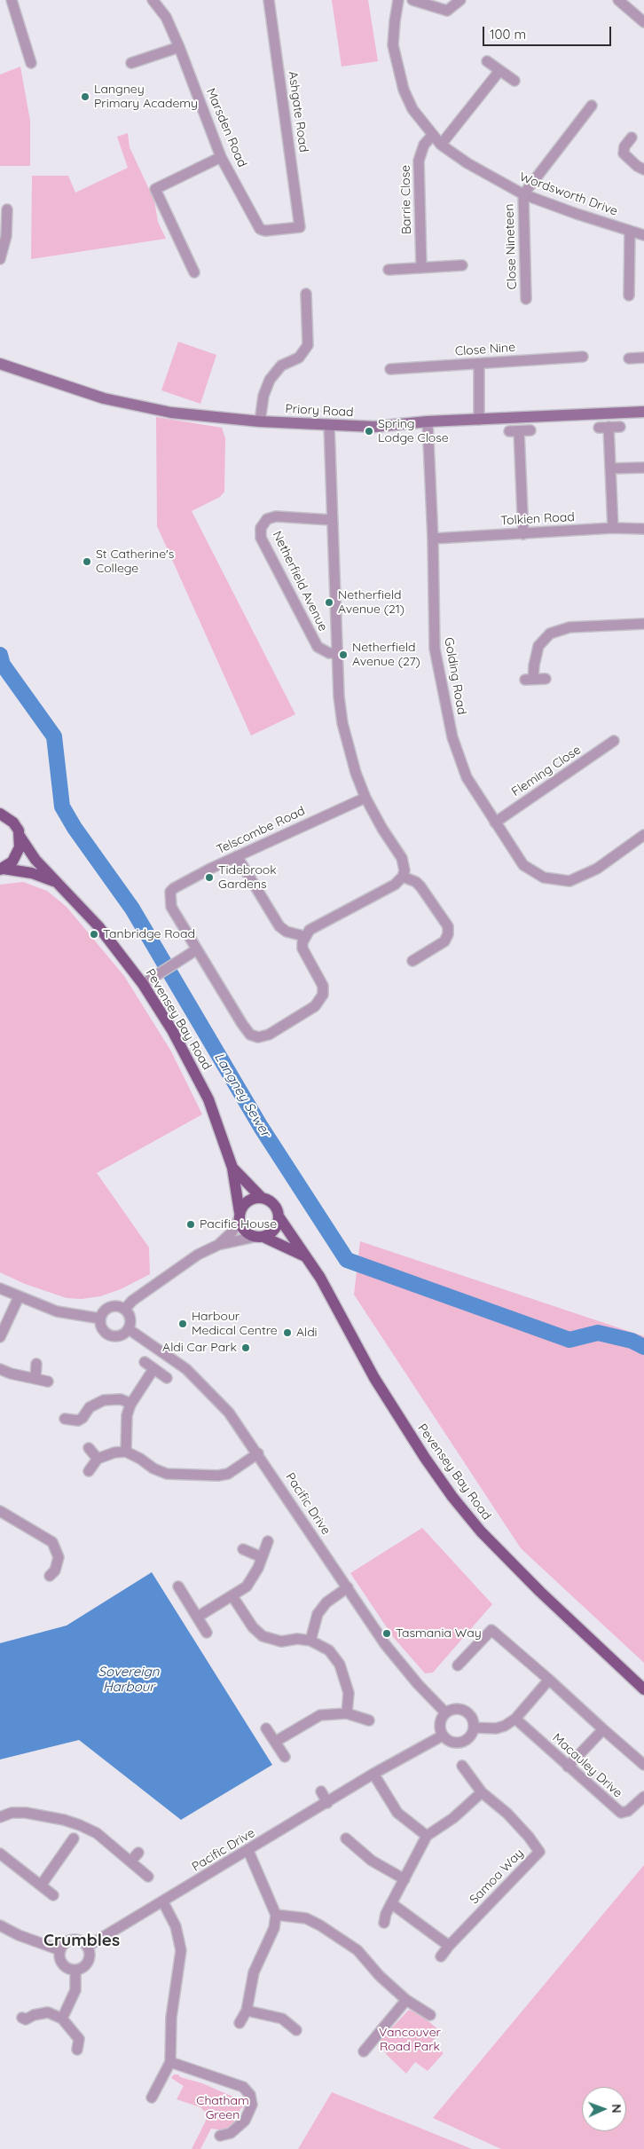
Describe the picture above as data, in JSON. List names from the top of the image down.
{
  "streets": {
    "main road": ["Pevensey Bay Road"],
    "street": [
      "Ashgate Road",
      "Marsden Road",
      "Wordsworth Drive",
      "Barrie Close",
      "Close Nineteen",
      "Close Nine",
      "Priory Road",
      "Tolkien Road",
      "Netherfield Avenue",
      "Golding Road",
      "Fleming Close",
      "Telscombe Road",
      "Pacific Drive",
      "Macauley Drive",
      "Samoa Way"
    ]
  },
  "crossings": [
    ["Ashgate Road", "Marsden Road"],
    ["Wordsworth Drive", "Barrie Close"],
    ["Wordsworth Drive", "Close Nineteen"],
    ["Priory Road", "Netherfield Avenue"],
    ["Priory Road", "Golding Road"],
    ["Tolkien Road", "Golding Road"],
    ["Netherfield Avenue", "Telscombe Road"],
    ["Golding Road", "Fleming Close"]
  ],
  "districts": ["Crumbles"],
  "water": ["Langney Sewer", "Sovereign Harbour"],
  "parks": ["Vancouver Road Park", "Chatham Green"],
  "places": [
    "Langney Primary Academy",
    "Spring Lodge Close",
    "St Catherine's College",
    "Netherfield Avenue (21)",
    "Netherfield Avenue (27)",
    "Tidebrook Gardens",
    "Tanbridge Road",
    "Pacific House",
    "Harbour Medical Centre",
    "Aldi",
    "Aldi Car Park",
    "Tasmania Way"
  ],
  "scale_bar": "100 m",
  "north": "right"
}
